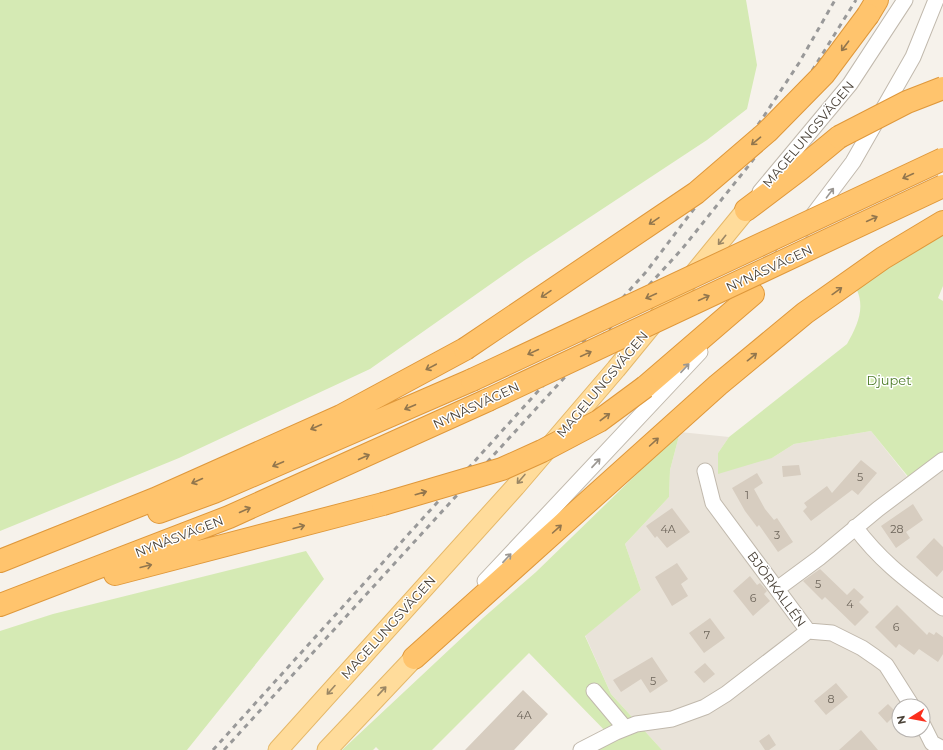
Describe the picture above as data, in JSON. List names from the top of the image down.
{
  "streets": {
    "highway": ["NYNÄSVÄGEN"],
    "main road": ["MAGELUNGSVÄGEN"],
    "street": ["BJÖRKALLÉN"]
  },
  "parks": ["Djupet"],
  "house_numbers": [
    "5",
    "1",
    "4A",
    "28",
    "3",
    "5",
    "6",
    "4",
    "6",
    "7",
    "5",
    "8",
    "4A"
  ],
  "north": "left"
}
